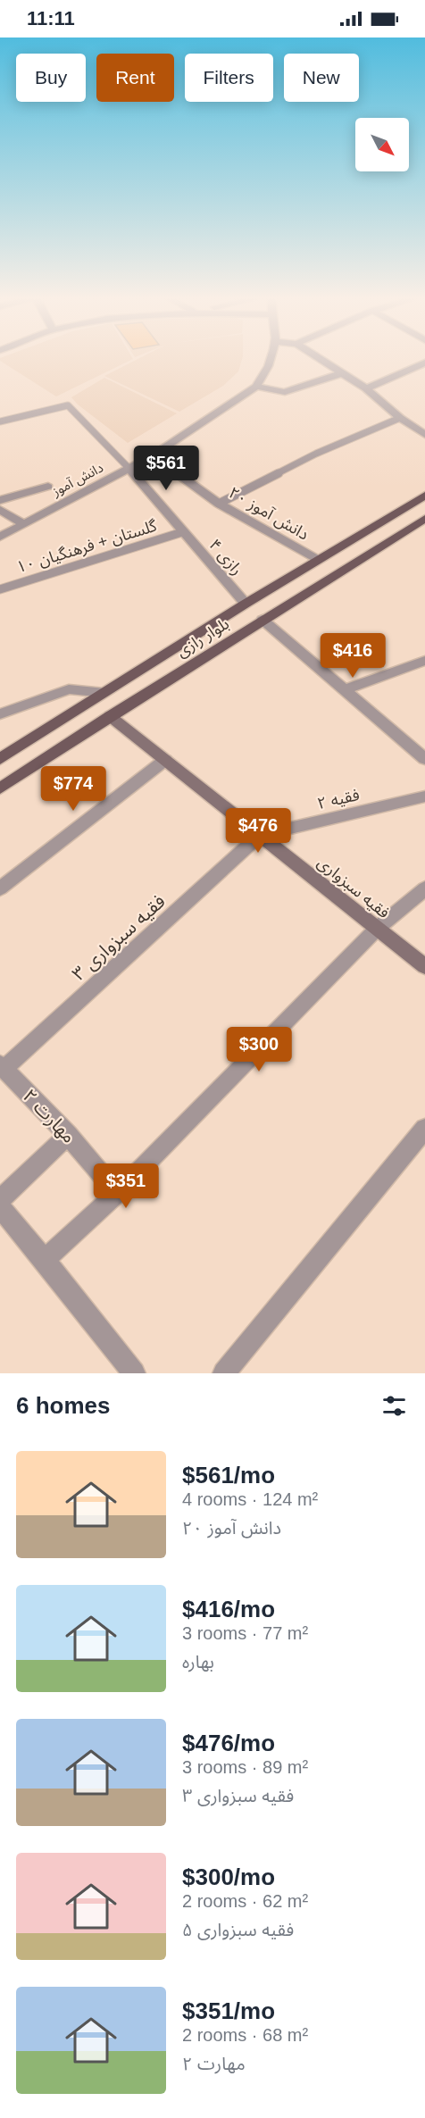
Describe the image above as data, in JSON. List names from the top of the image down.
{
  "streets": {
    "main road": ["بلوار رازی"],
    "street": [
      "دانش آموز",
      "دانش آموز ۲۰",
      "رازی ۴",
      "فقیه ۲",
      "فقیه سبزواری",
      "فقیه سبزواری ۳",
      "مهارت ۲"
    ],
    "lane": ["گلستان + فرهنگیان ۱۰"]
  },
  "crossings": [
    ["دانش آموز", "دانش آموز ۲۰"],
    ["دانش آموز", "رازی ۴"],
    ["دانش آموز ۲۰", "بلوار رازی"],
    ["گلستان + فرهنگیان ۱۰", "رازی ۴"],
    ["رازی ۴", "بلوار رازی"],
    ["بلوار رازی", "فقیه سبزواری"],
    ["فقیه ۲", "فقیه سبزواری"],
    ["فقیه ۲", "فقیه سبزواری ۳"],
    ["فقیه سبزواری", "فقیه سبزواری ۳"],
    ["فقیه سبزواری ۳", "مهارت ۲"]
  ],
  "north": "bottom right",
  "page": {
    "status": "11:11",
    "chip": [
      "Buy",
      "Rent",
      "Filters",
      "New"
    ],
    "price": [
      "$561",
      "$416",
      "$774",
      "$476",
      "$300",
      "$351"
    ],
    "heading": "6 homes",
    "list": [
      {
        "name": "$561/mo",
        "note": "4 rooms · 124 m² · دانش آموز ۲۰"
      },
      {
        "name": "$416/mo",
        "note": "3 rooms · 77 m² · بهاره"
      },
      {
        "name": "$476/mo",
        "note": "3 rooms · 89 m² · فقیه سبزواری ۳"
      },
      {
        "name": "$300/mo",
        "note": "2 rooms · 62 m² · فقیه سبزواری ۵"
      },
      {
        "name": "$351/mo",
        "note": "2 rooms · 68 m² · مهارت ۲"
      }
    ]
  }
}
